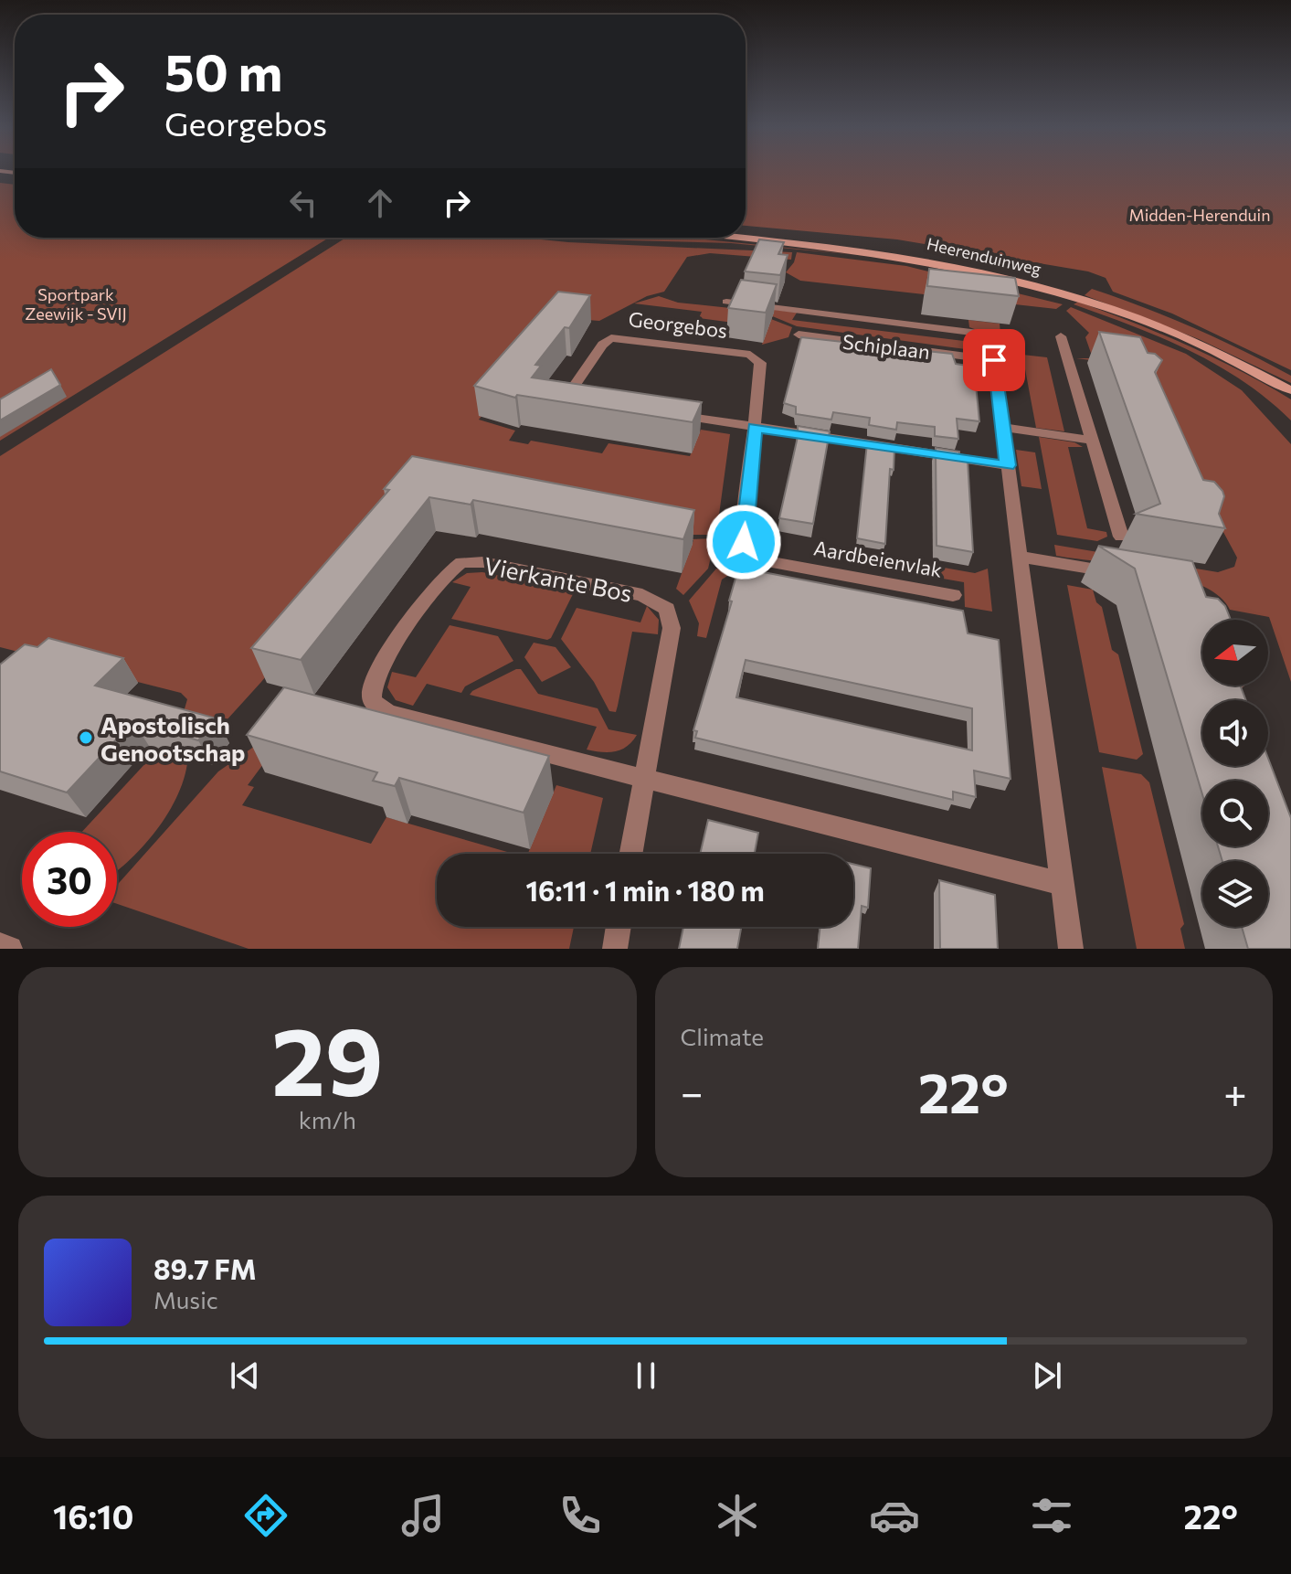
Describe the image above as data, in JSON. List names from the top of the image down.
{
  "streets": {
    "main road": ["Heerenduinweg"],
    "street": [
      "Georgebos",
      "Schiplaan",
      "Aardbeienvlak",
      "Vierkante Bos"
    ]
  },
  "crossings": [
    ["Georgebos", "Aardbeienvlak"]
  ],
  "parks": ["Midden-Herenduin", "Sportpark Zeewijk - SVIJ"],
  "places": ["Apostolisch Genootschap"],
  "north": "left",
  "page": {
    "turn": ["50 m", "Georgebos"],
    "limit": "30",
    "trip": "16:11 · 1 min · 180 m",
    "tile": [
      ["29", "km/h"],
      "Climate"
    ],
    "heat": ["−", "22°", "+"],
    "song": ["89.7 FM", "Music"],
    "tabs": ["16:10", "22°"]
  }
}
